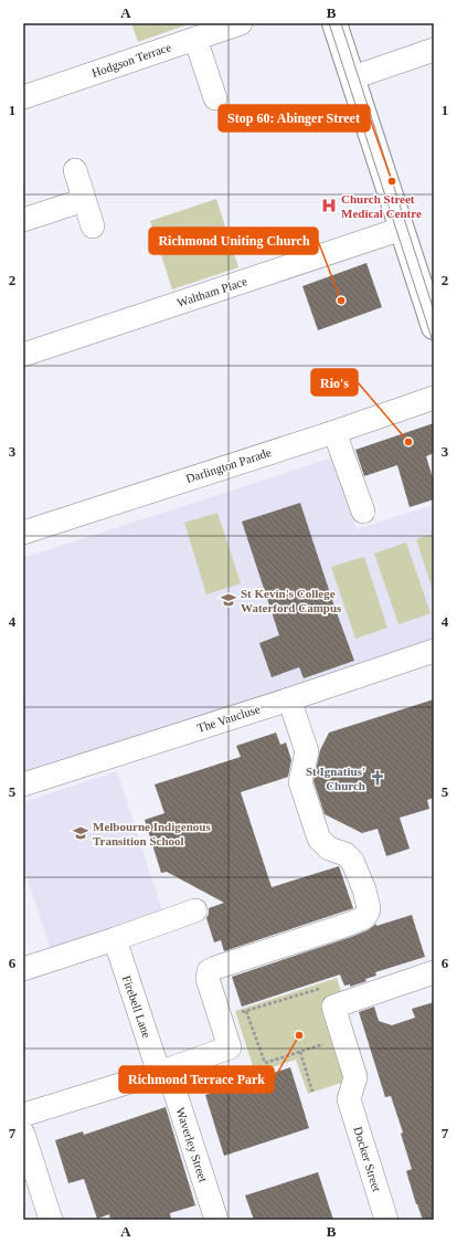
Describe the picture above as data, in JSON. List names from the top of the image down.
{
  "streets": {
    "street": [
      "Hodgson Terrace",
      "Waltham Place",
      "Darlington Parade",
      "The Vaucluse",
      "Firebell Lane",
      "Waverley Street",
      "Docker Street"
    ]
  },
  "crossings": [
    ["Firebell Lane", "Waverley Street"]
  ],
  "places": {
    "other": [
      "Stop 60: Abinger Street",
      "Richmond Uniting Church",
      "Rio's",
      "Richmond Terrace Park"
    ],
    "hospital": ["Church Street Medical Centre"],
    "school or university": ["St Kevin's College Waterford Campus", "Melbourne Indigenous Transition School"],
    "church": ["St Ignatius' Church"]
  },
  "grid": {
    "columns": ["A", "B"],
    "rows": [
      "1",
      "2",
      "3",
      "4",
      "5",
      "6",
      "7"
    ]
  }
}
